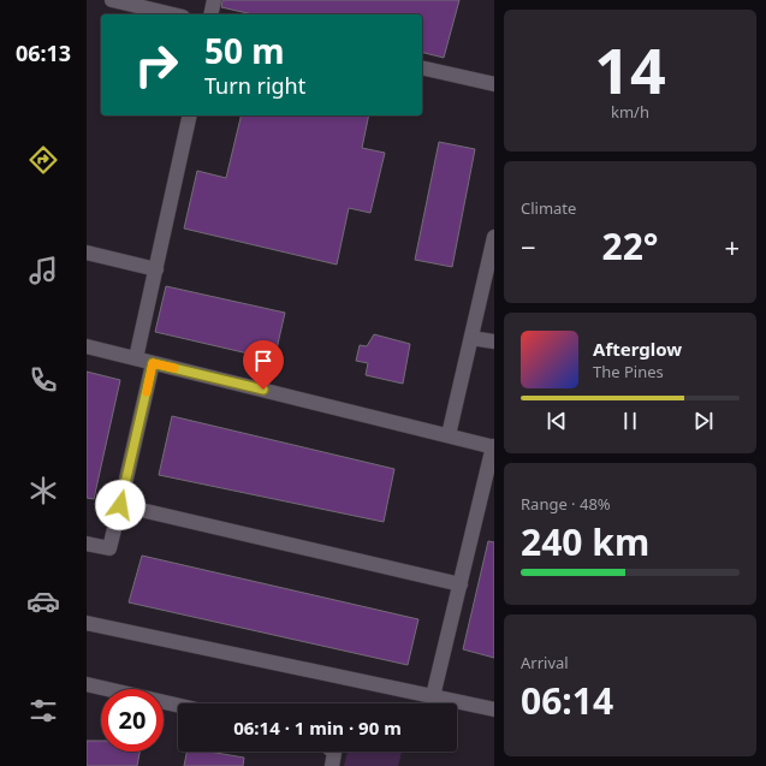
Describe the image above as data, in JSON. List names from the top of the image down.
{
  "page": {
    "tabs": "06:13",
    "tile": [
      ["14", "km/h"],
      "Climate",
      ["Range · 48%", "240 km"],
      ["Arrival", "06:14"]
    ],
    "turn": ["50 m", "Turn right"],
    "heat": ["−", "22°", "+"],
    "song": ["Afterglow", "The Pines"],
    "limit": "20",
    "trip": "06:14 · 1 min · 90 m"
  }
}
